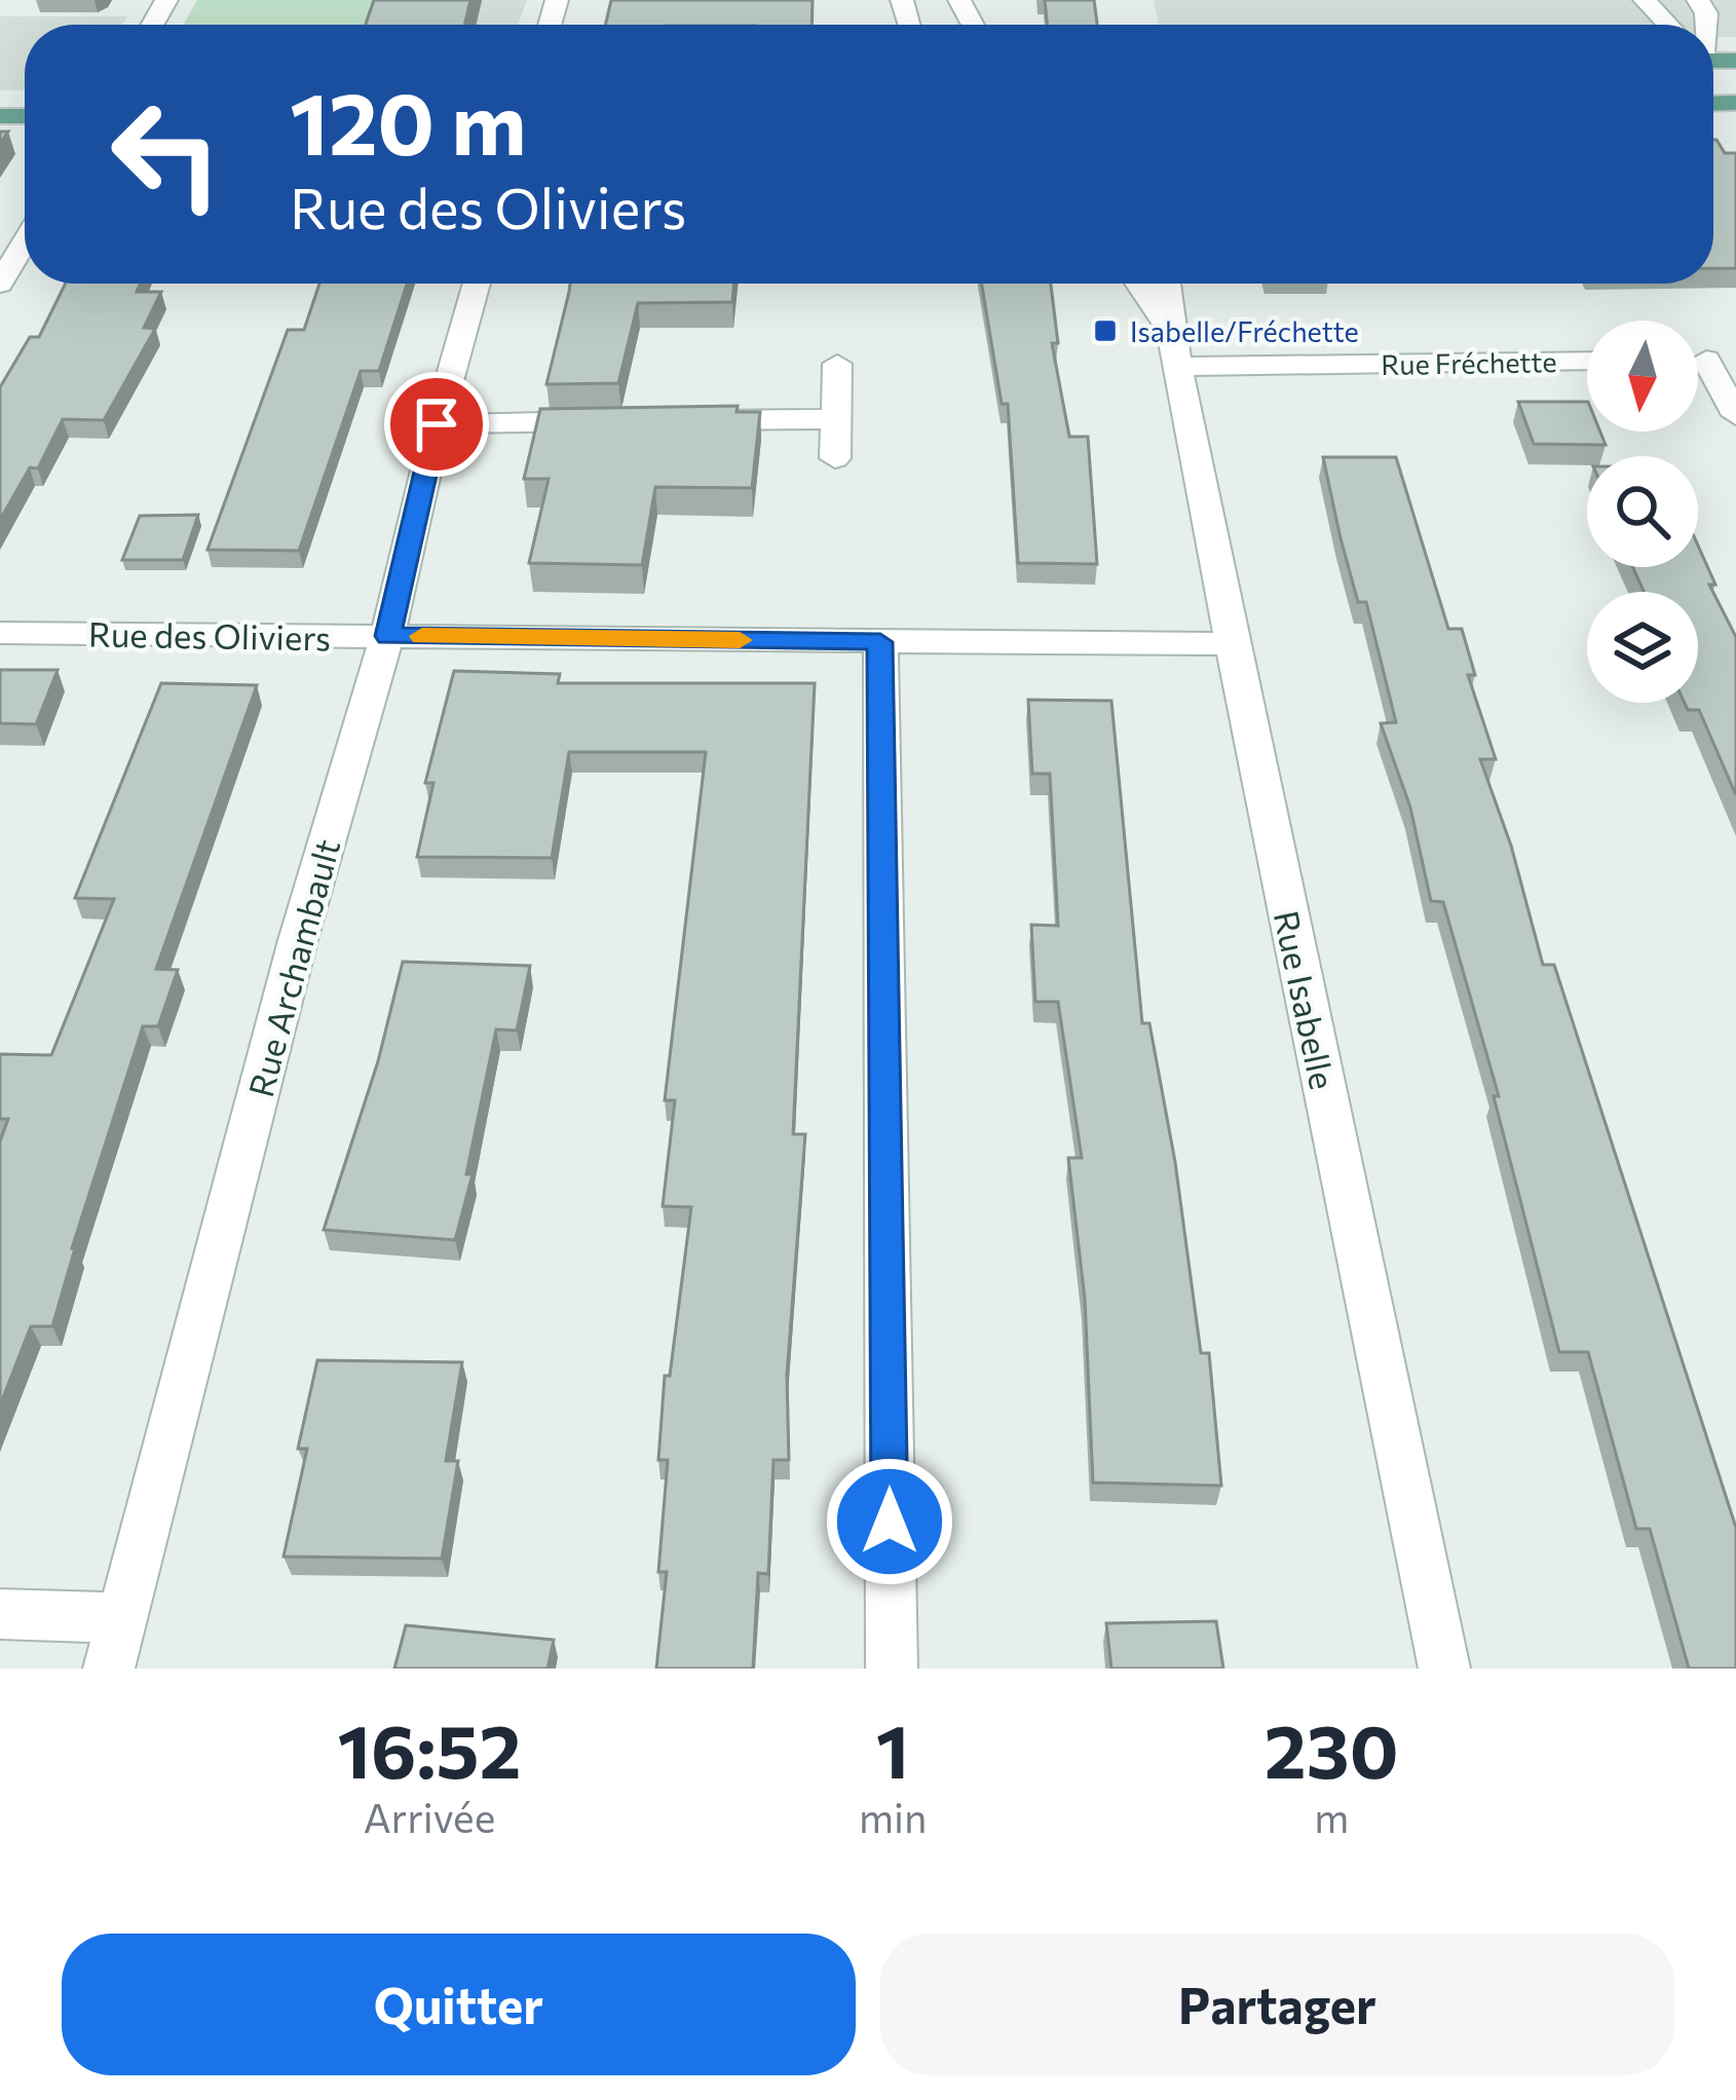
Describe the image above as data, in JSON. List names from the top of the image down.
{
  "streets": {
    "street": [
      "Rue Fréchette",
      "Rue des Oliviers",
      "Rue Archambault",
      "Rue Isabelle"
    ]
  },
  "crossings": [
    ["Rue Fréchette", "Rue Isabelle"],
    ["Rue des Oliviers", "Rue Archambault"],
    ["Rue des Oliviers", "Rue Isabelle"]
  ],
  "places": {
    "transit": ["Isabelle/Fréchette"]
  },
  "north": "bottom",
  "page": {
    "turn": ["120 m", "Rue des Oliviers"],
    "eta": [
      "16:52",
      "Arrivée",
      "1",
      "min",
      "230",
      "m"
    ],
    "buttons": ["Quitter", "Partager"]
  }
}
